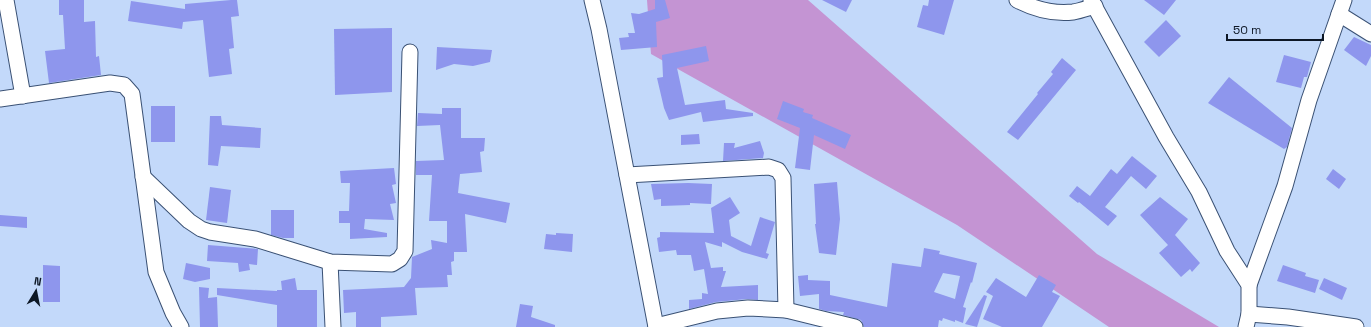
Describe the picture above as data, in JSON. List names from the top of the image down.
{
  "scale_bar": "50 m",
  "north": "top"
}
